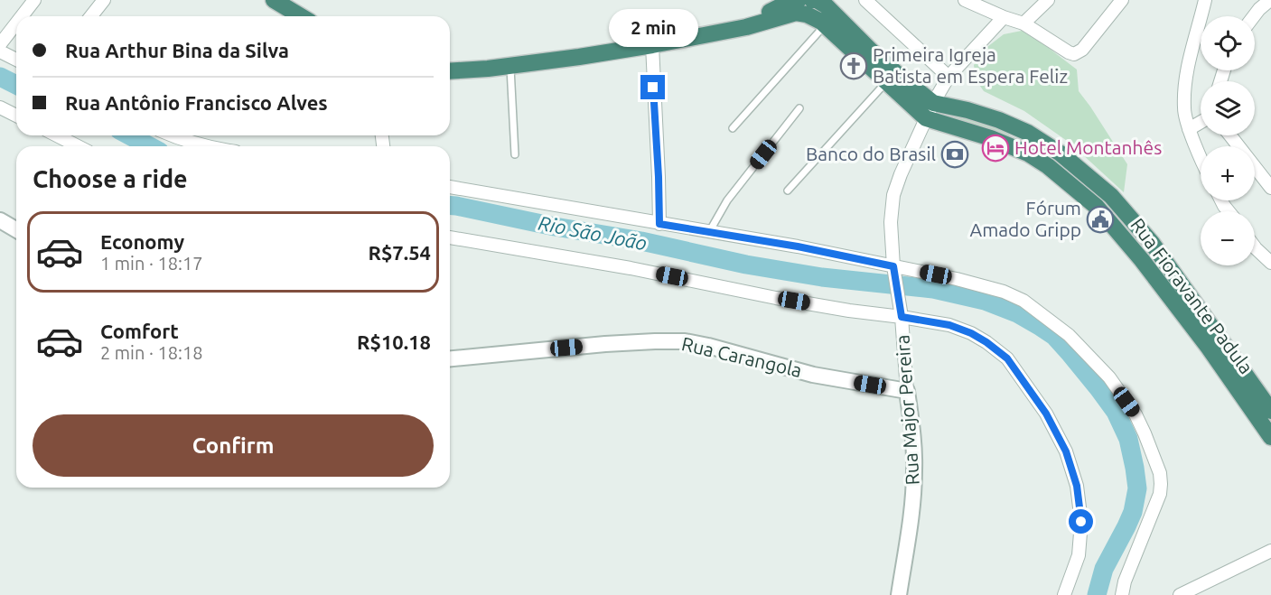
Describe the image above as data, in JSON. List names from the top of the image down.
{
  "streets": {
    "highway": ["Rua Fioravante Padula"],
    "street": ["Rua Carangola", "Rua Major Pereira"]
  },
  "crossings": [
    ["Rua Fioravante Padula", "Rua Major Pereira"],
    ["Rua Carangola", "Rua Major Pereira"]
  ],
  "water": ["Rio São João"],
  "places": {
    "church": ["Primeira Igreja Batista em Espera Feliz"],
    "hotel": ["Hotel Montanhês"],
    "bank": ["Banco do Brasil"],
    "public building": ["Fórum Amado Gripp"]
  },
  "page": {
    "bubble": "2 min",
    "map_buttons": ["+", "−"],
    "banner": ["Rua Arthur Bina da Silva", "Rua Antônio Francisco Alves"],
    "heading": "Choose a ride",
    "list": [
      {
        "name": "Economy",
        "note": "1 min · 18:17",
        "value": "R$7.54"
      },
      {
        "name": "Comfort",
        "note": "2 min · 18:18",
        "value": "R$10.18"
      }
    ],
    "buttons": "Confirm"
  }
}
